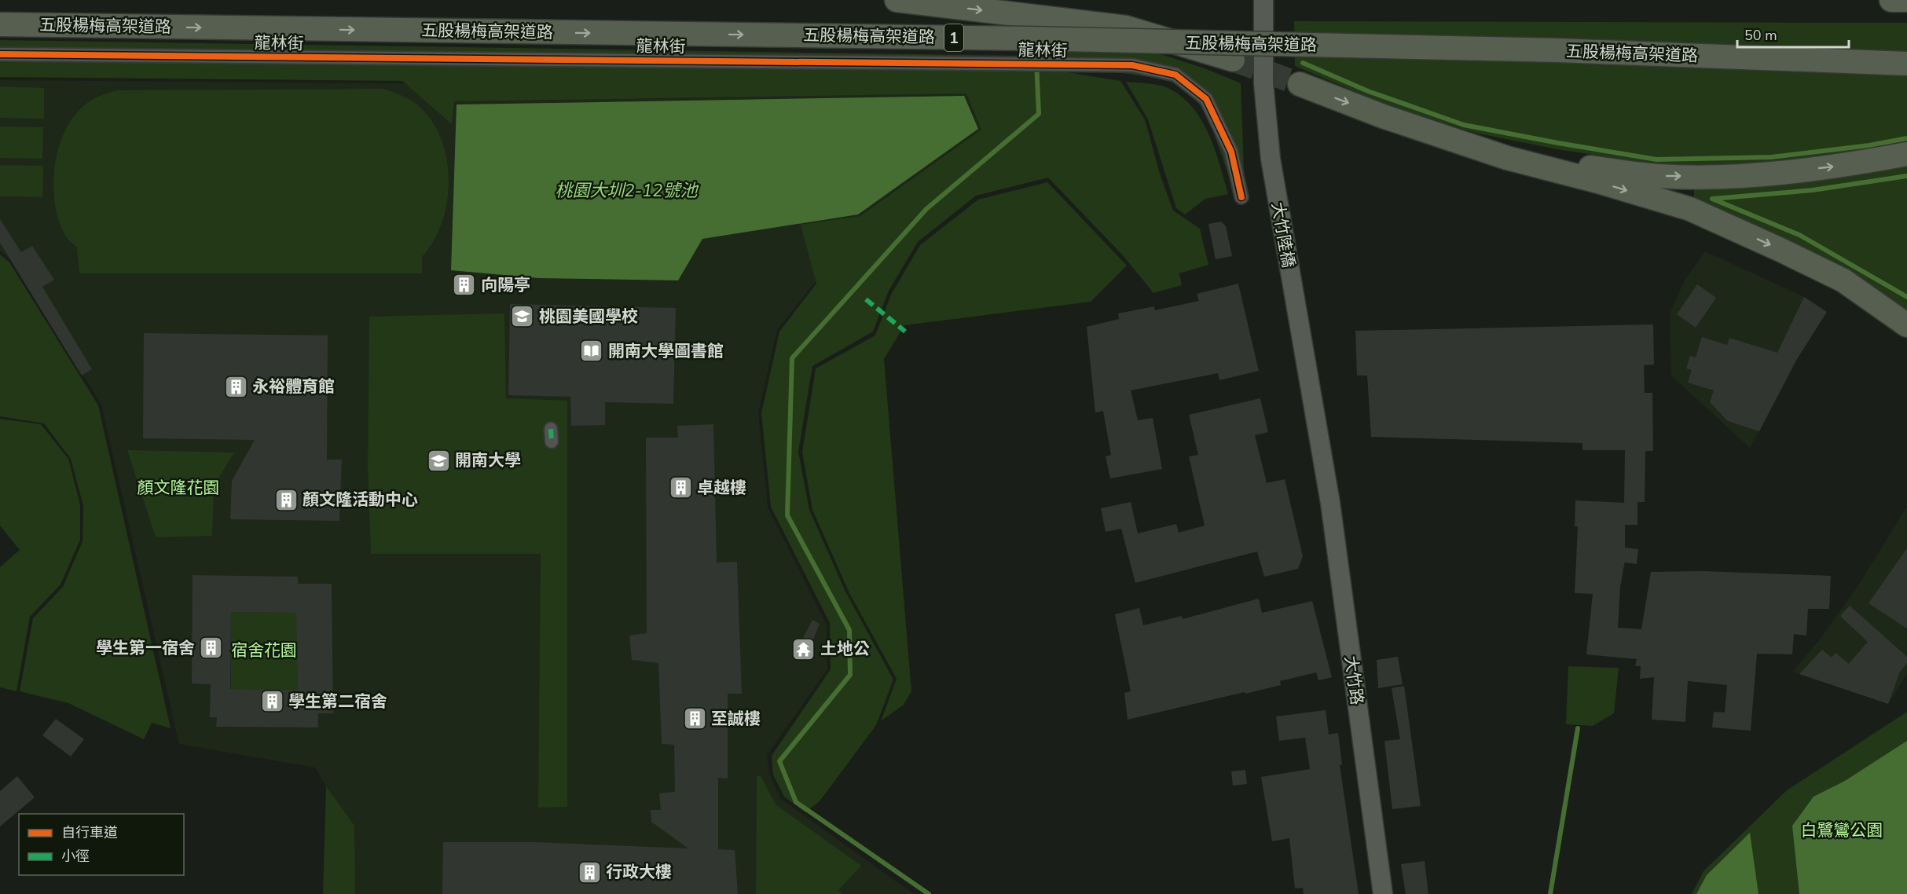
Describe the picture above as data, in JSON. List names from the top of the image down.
{
  "streets": {
    "highway": ["五股楊梅高架道路", "1"],
    "main road": ["大竹陸橋", "大竹路"],
    "street": ["龍林街"]
  },
  "crossings": [
    ["大竹陸橋", "大竹路"]
  ],
  "water": ["桃園大圳2-12號池"],
  "parks": ["顏文隆花園", "宿舍花園", "白鷺鸞公園"],
  "places": {
    "building": [
      "向陽亭",
      "永裕體育館",
      "卓越樓",
      "顏文隆活動中心",
      "學生第一宿舍",
      "學生第二宿舍",
      "至誠樓",
      "行政大樓"
    ],
    "school or university": ["桃園美國學校", "開南大學"],
    "library": ["開南大學圖書館"],
    "temple": ["土地公"]
  },
  "legend": ["自行車道", "小徑"],
  "scale_bar": "50 m"
}
